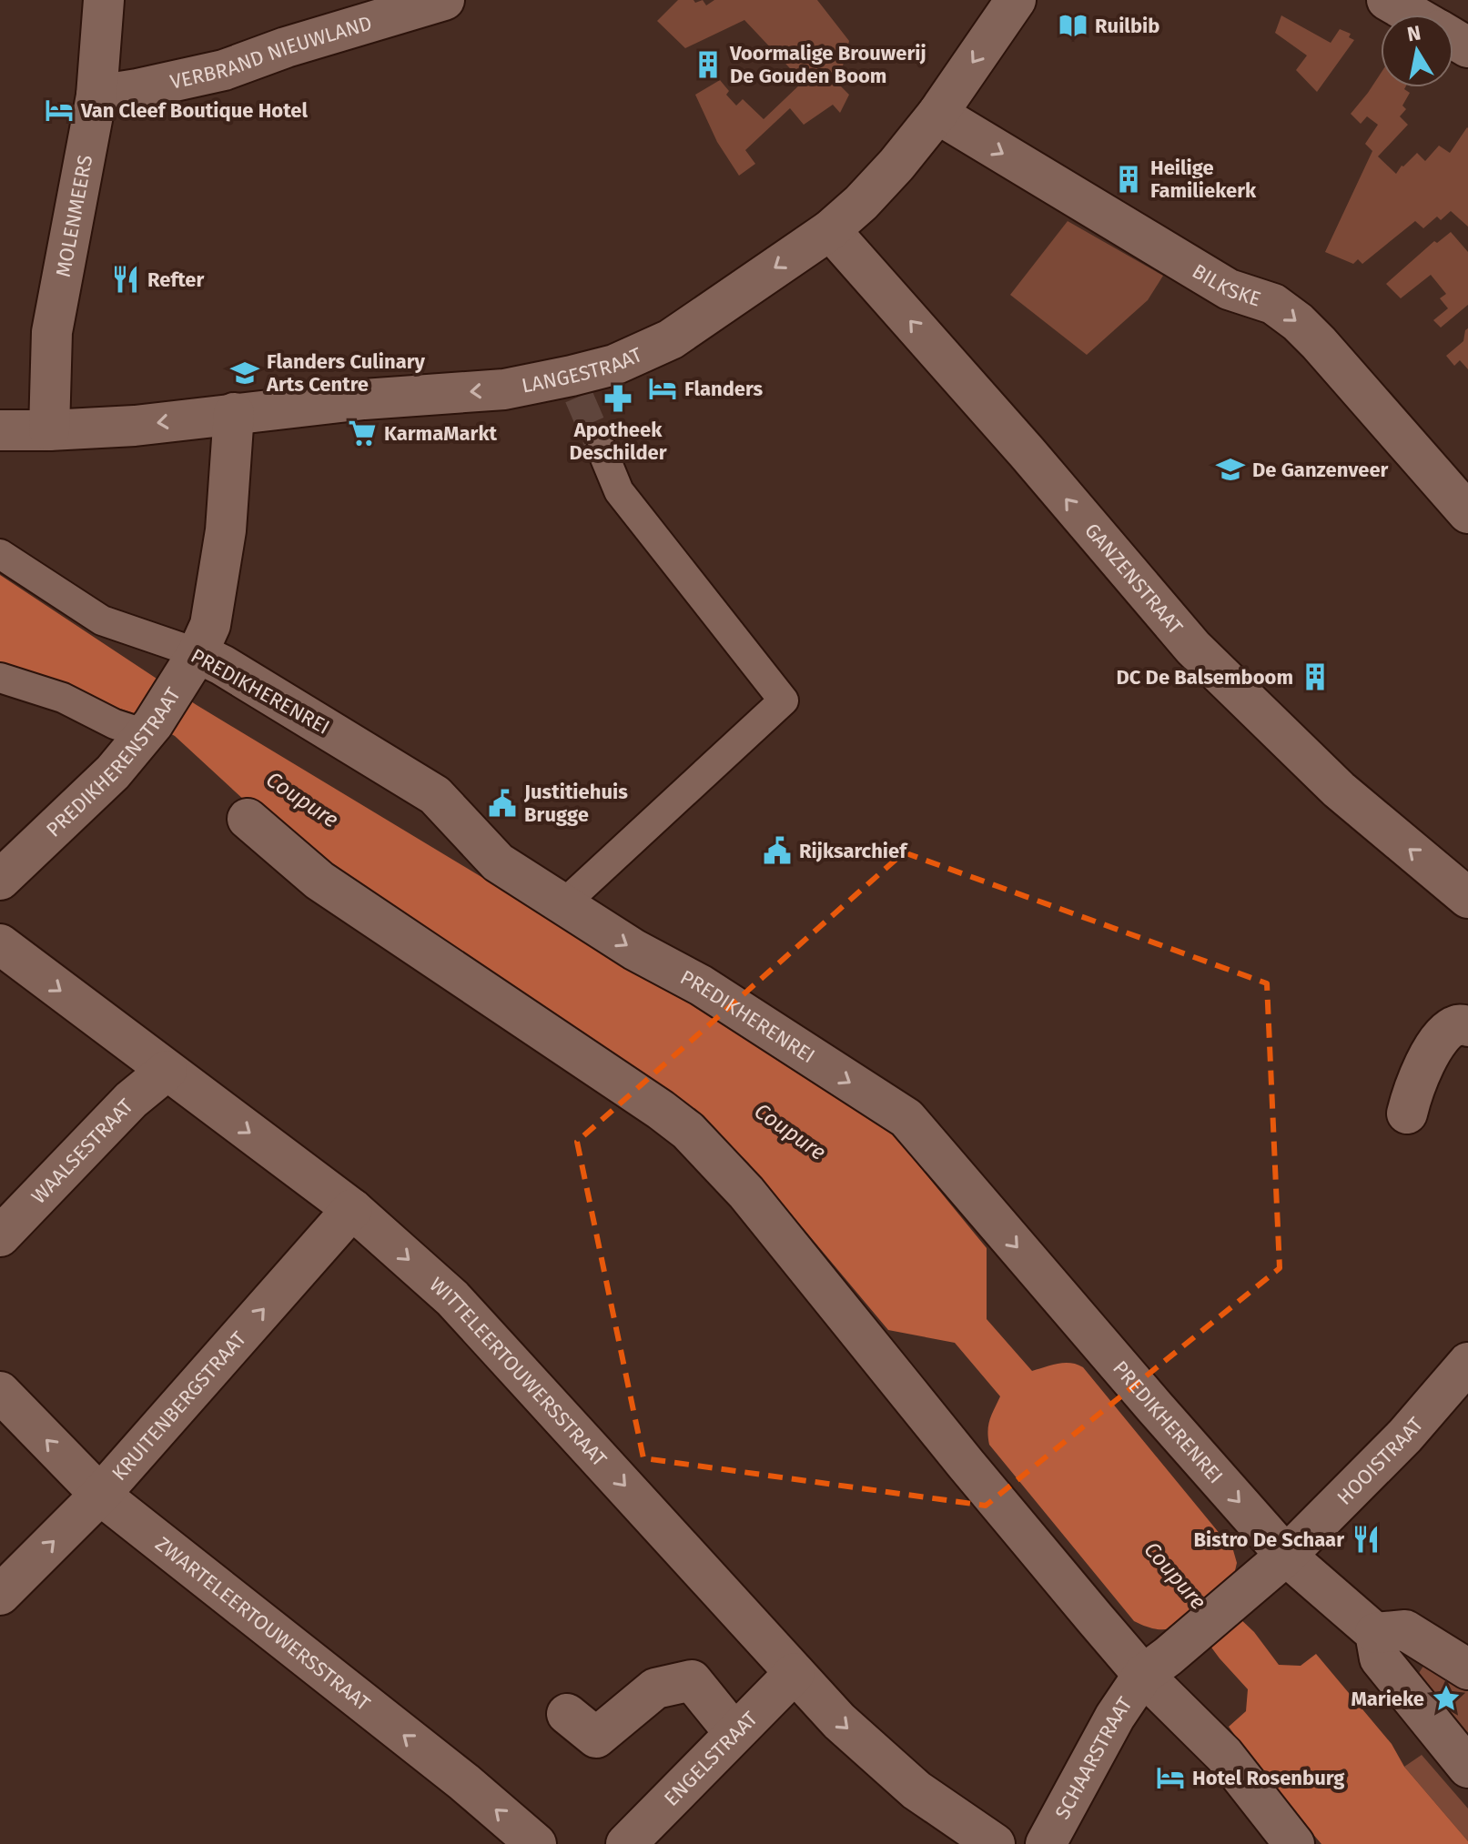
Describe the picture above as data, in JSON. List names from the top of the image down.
{
  "streets": {
    "street": [
      "VERBRAND NIEUWLAND",
      "MOLENMEERS",
      "BILKSKE",
      "LANGESTRAAT",
      "GANZENSTRAAT",
      "PREDIKHERENREI",
      "PREDIKHERENSTRAAT",
      "WAALSESTRAAT",
      "WITTELEERTOUWERSSTRAAT",
      "KRUITENBERGSTRAAT",
      "HOOISTRAAT",
      "ZWARTELEERTOUWERSSTRAAT",
      "ENGELSTRAAT",
      "SCHAARSTRAAT"
    ]
  },
  "crossings": [
    ["VERBRAND NIEUWLAND", "MOLENMEERS"],
    ["MOLENMEERS", "LANGESTRAAT"],
    ["BILKSKE", "LANGESTRAAT"],
    ["LANGESTRAAT", "GANZENSTRAAT"],
    ["LANGESTRAAT", "PREDIKHERENSTRAAT"],
    ["PREDIKHERENREI", "PREDIKHERENSTRAAT"],
    ["PREDIKHERENREI", "HOOISTRAAT"],
    ["WAALSESTRAAT", "WITTELEERTOUWERSSTRAAT"],
    ["WITTELEERTOUWERSSTRAAT", "KRUITENBERGSTRAAT"],
    ["WITTELEERTOUWERSSTRAAT", "ENGELSTRAAT"],
    ["KRUITENBERGSTRAAT", "ZWARTELEERTOUWERSSTRAAT"],
    ["HOOISTRAAT", "SCHAARSTRAAT"]
  ],
  "one_way": [
    "BILKSKE",
    "LANGESTRAAT",
    "GANZENSTRAAT",
    "KRUITENBERGSTRAAT",
    "ZWARTELEERTOUWERSSTRAAT"
  ],
  "water": ["Coupure"],
  "places": {
    "library": ["Ruilbib"],
    "building": ["Voormalige Brouwerij De Gouden Boom", "Heilige Familiekerk", "DC De Balsemboom"],
    "hotel": ["Van Cleef Boutique Hotel", "Flanders", "Hotel Rosenburg"],
    "restaurant": ["Refter", "Bistro De Schaar"],
    "school or university": ["Flanders Culinary Arts Centre", "De Ganzenveer"],
    "pharmacy": ["Apotheek Deschilder"],
    "supermarket": ["KarmaMarkt"],
    "public building": ["Justitiehuis Brugge", "Rijksarchief"],
    "place": ["Marieke"]
  },
  "north": "top"
}
